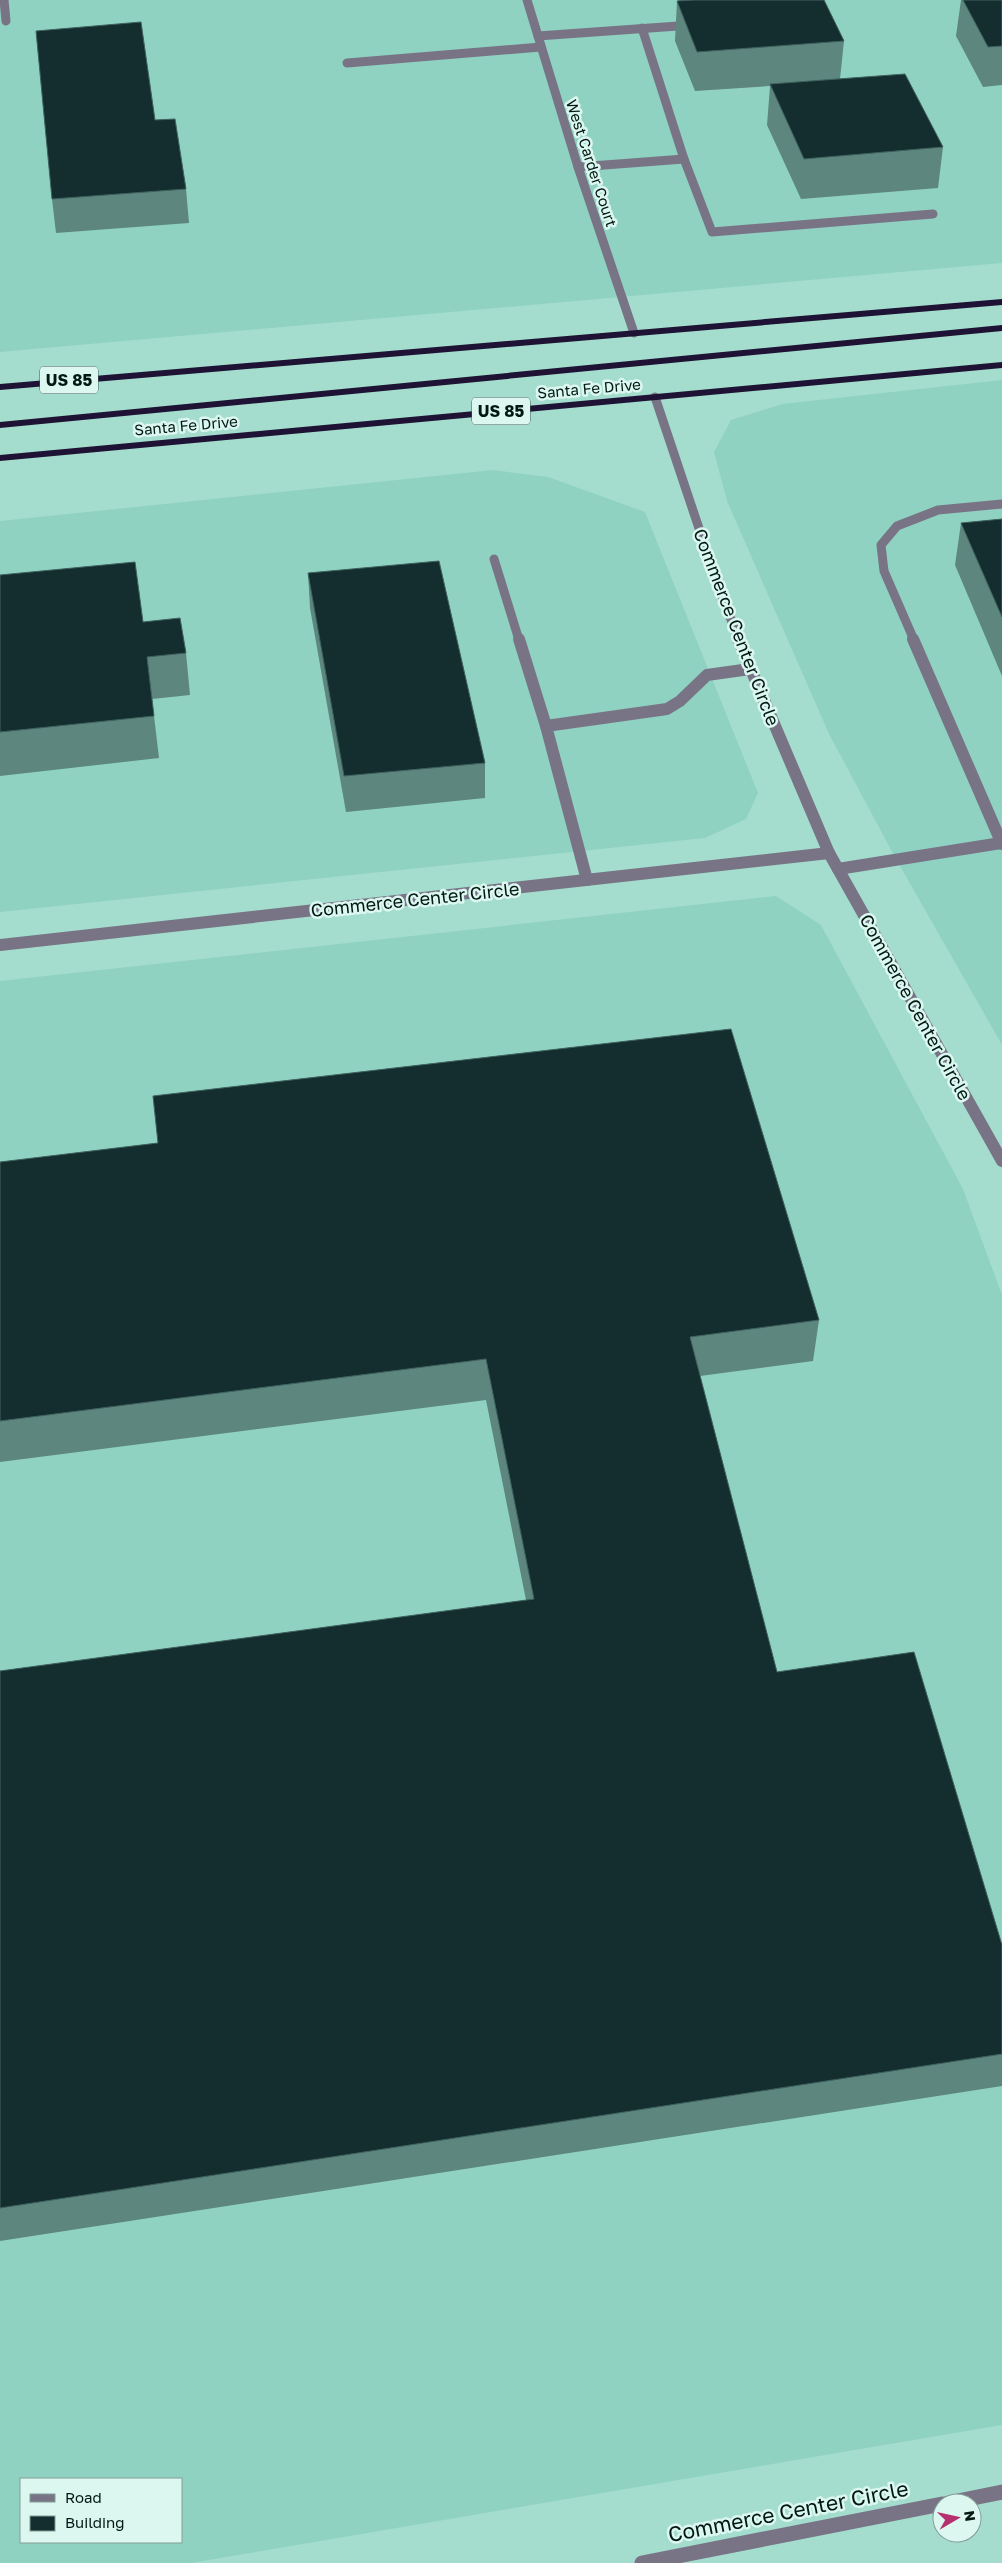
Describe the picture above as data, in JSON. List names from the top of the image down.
{
  "streets": {
    "highway": ["US 85", "Santa Fe Drive"],
    "street": ["West Carder Court", "Commerce Center Circle"]
  },
  "crossings": [
    ["West Carder Court", "US 85"],
    ["Santa Fe Drive", "Commerce Center Circle"]
  ],
  "legend": ["Road", "Building"],
  "north": "right"
}
